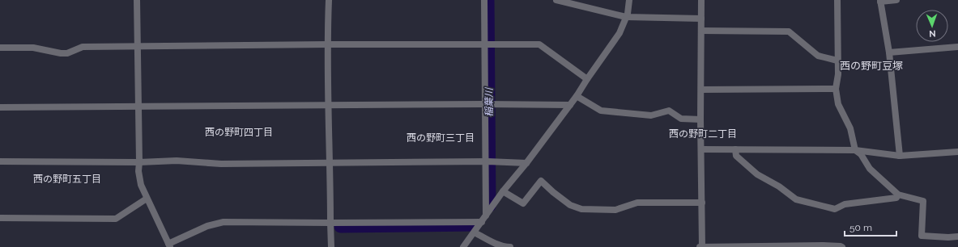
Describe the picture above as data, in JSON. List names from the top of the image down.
{
  "districts": [
    "西の野町豆塚",
    "西の野町四丁目",
    "西の野町二丁目",
    "西の野町三丁目",
    "西の野町五丁目"
  ],
  "water": ["稲葉川"],
  "scale_bar": "50 m",
  "north": "bottom"
}
